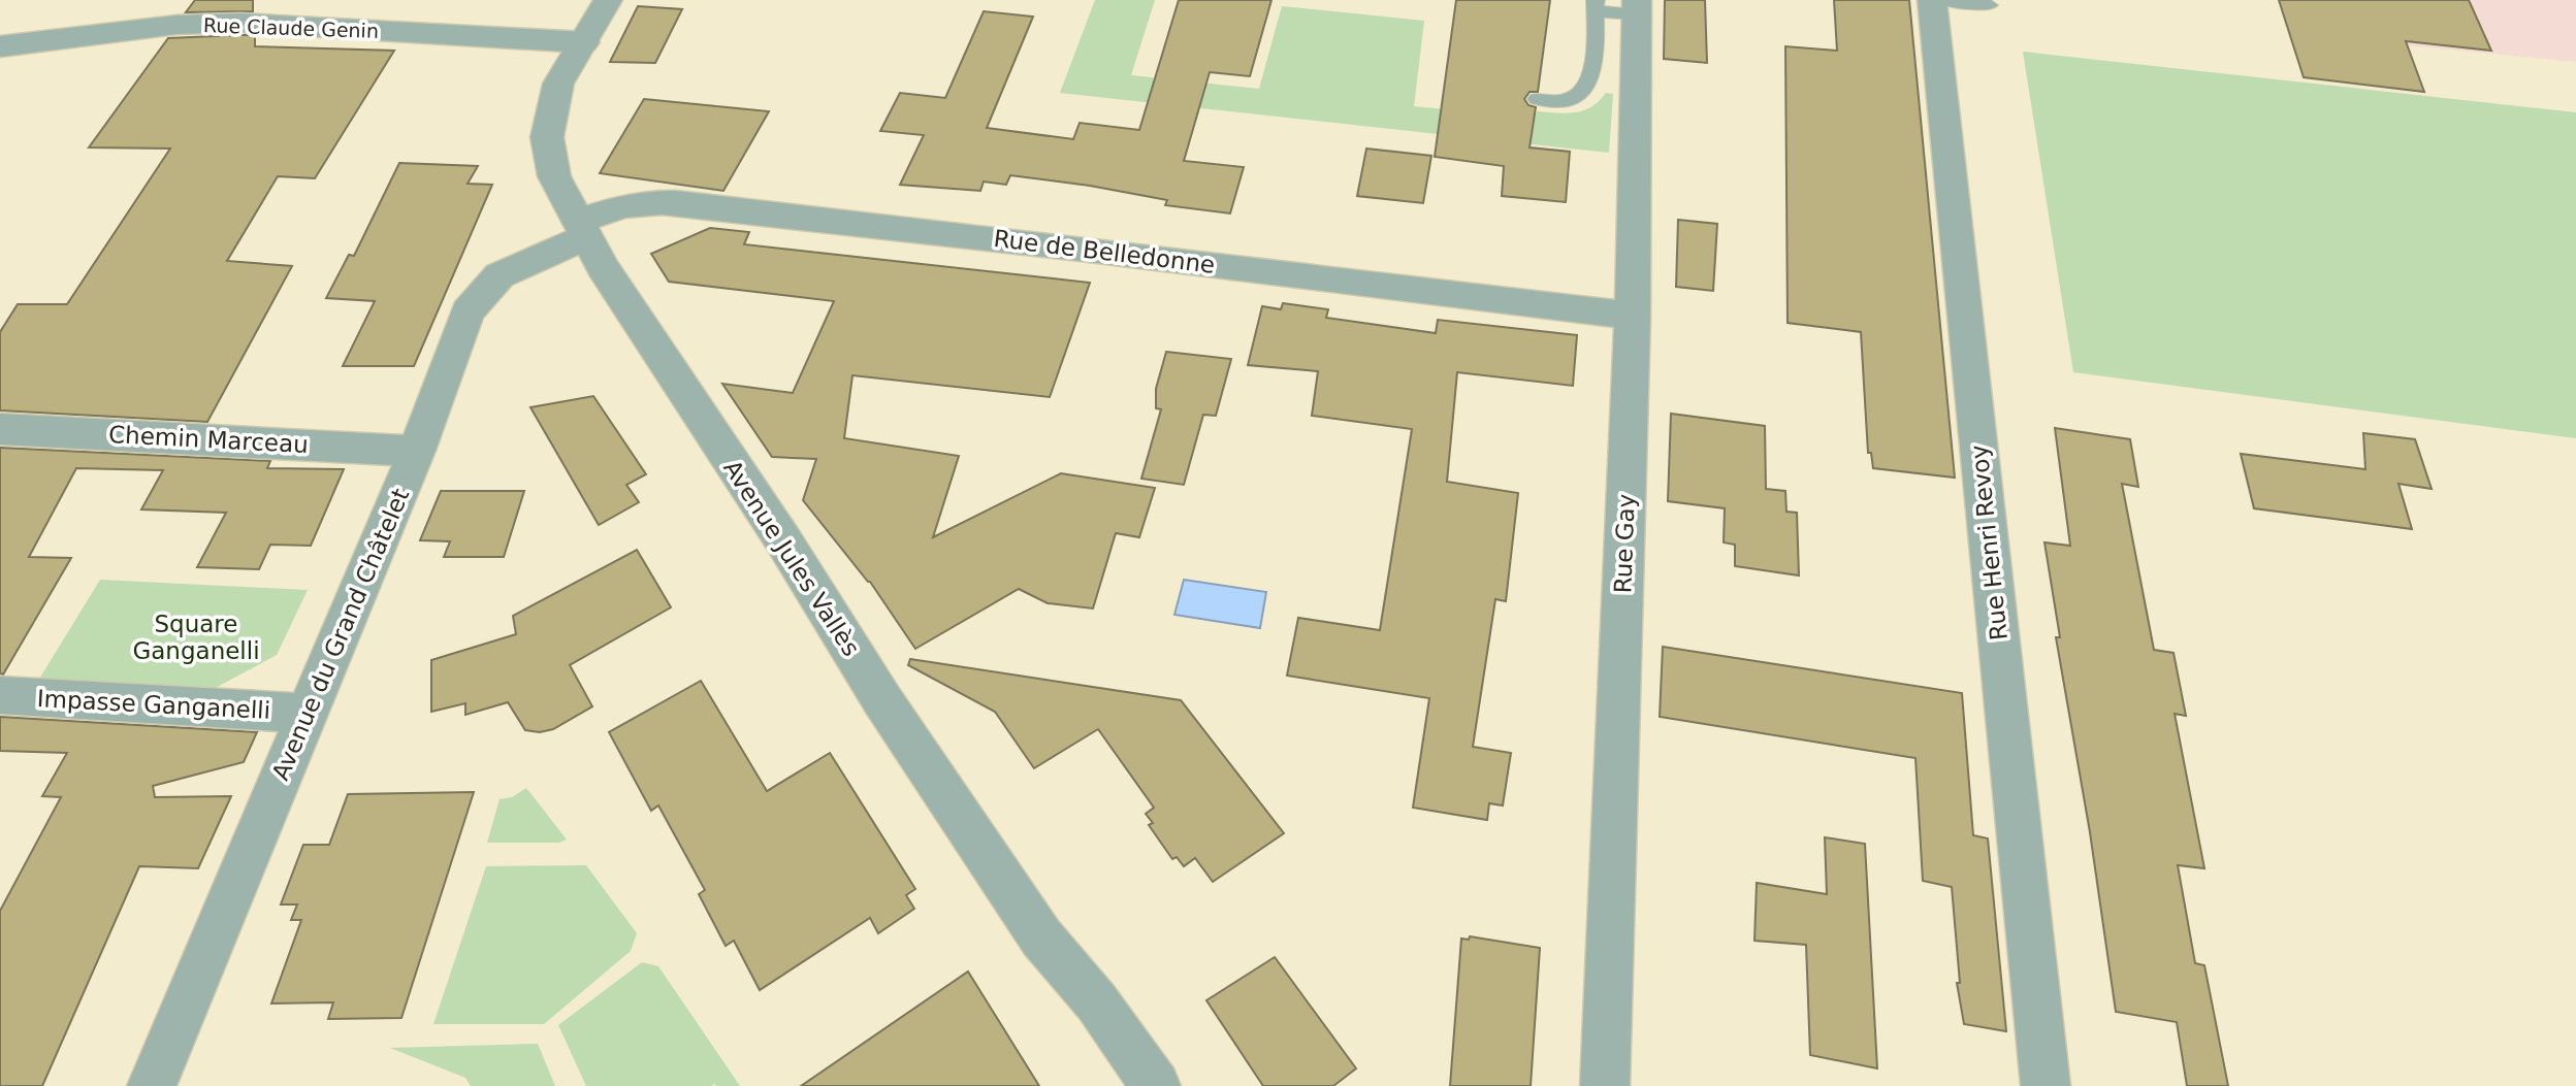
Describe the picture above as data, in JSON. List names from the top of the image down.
{
  "streets": {
    "street": [
      "Rue Claude Genin",
      "Rue de Belledonne",
      "Chemin Marceau",
      "Rue Henri Revoy",
      "Rue Gay",
      "Avenue Jules Vallès",
      "Avenue du Grand Châtelet",
      "Impasse Ganganelli"
    ]
  },
  "crossings": [
    ["Rue Claude Genin", "Avenue Jules Vallès"],
    ["Rue de Belledonne", "Rue Gay"],
    ["Rue de Belledonne", "Avenue Jules Vallès"],
    ["Rue de Belledonne", "Avenue du Grand Châtelet"],
    ["Chemin Marceau", "Avenue du Grand Châtelet"],
    ["Avenue Jules Vallès", "Avenue du Grand Châtelet"],
    ["Avenue du Grand Châtelet", "Impasse Ganganelli"]
  ],
  "parks": ["Square Ganganelli"]
}
